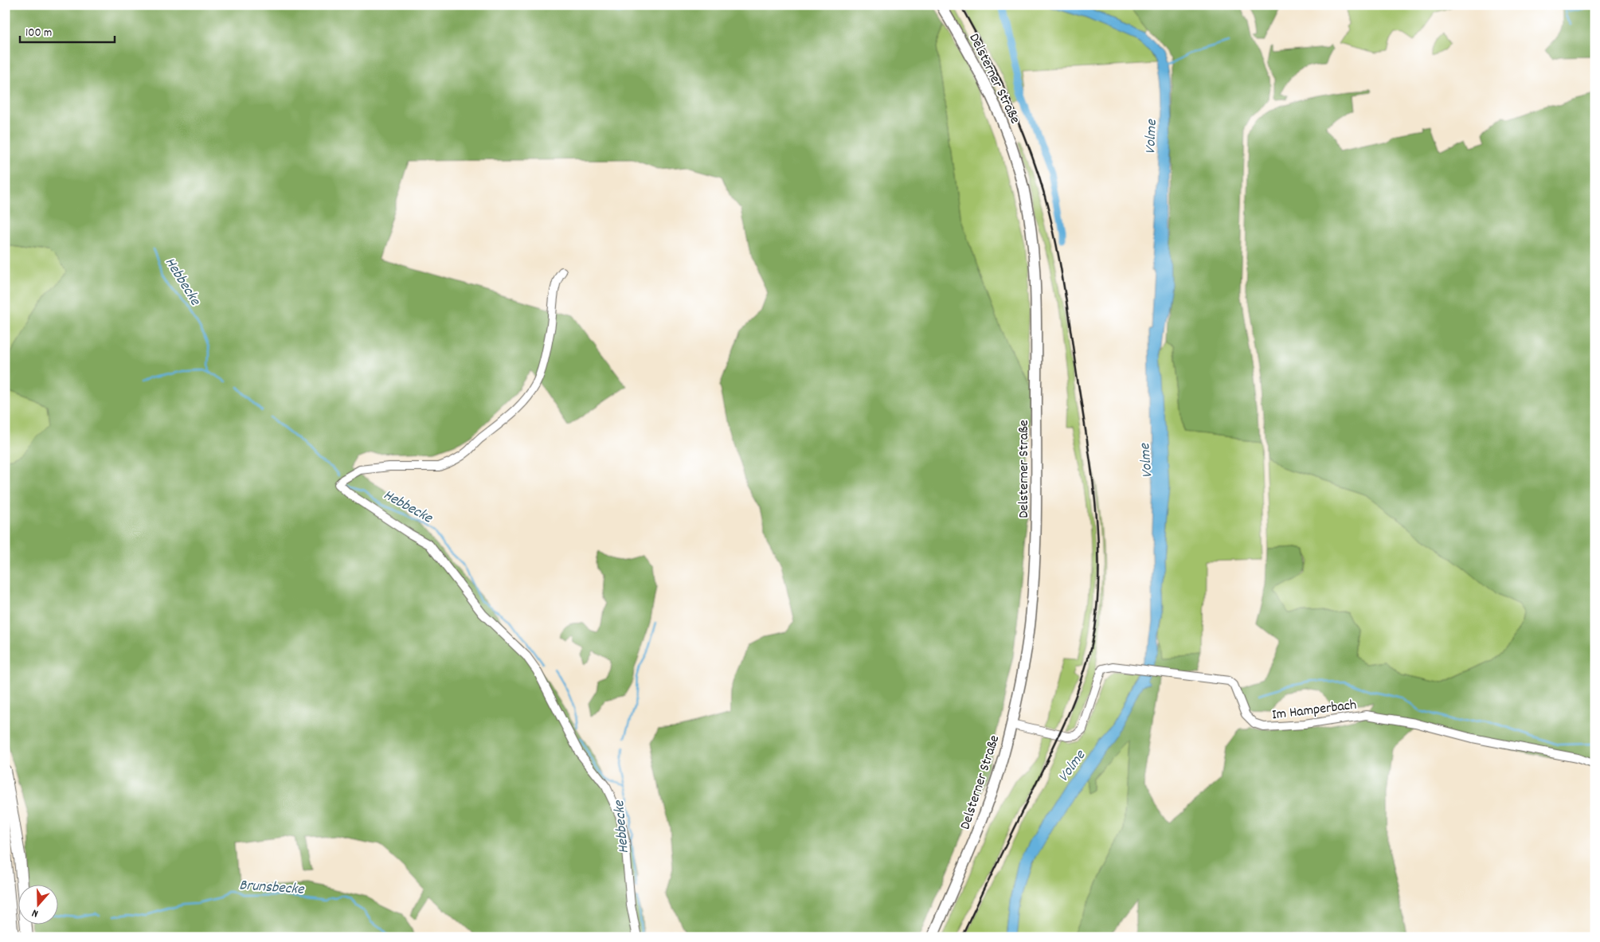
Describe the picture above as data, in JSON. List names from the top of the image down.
{
  "streets": {
    "main road": ["Delsterner Straße"],
    "street": ["Im Hamperbach"]
  },
  "crossings": [
    ["Delsterner Straße", "Im Hamperbach"]
  ],
  "water": ["Volme", "Hebbecke", "Brunsbecke"],
  "scale_bar": "100 m",
  "north": "bottom"
}
